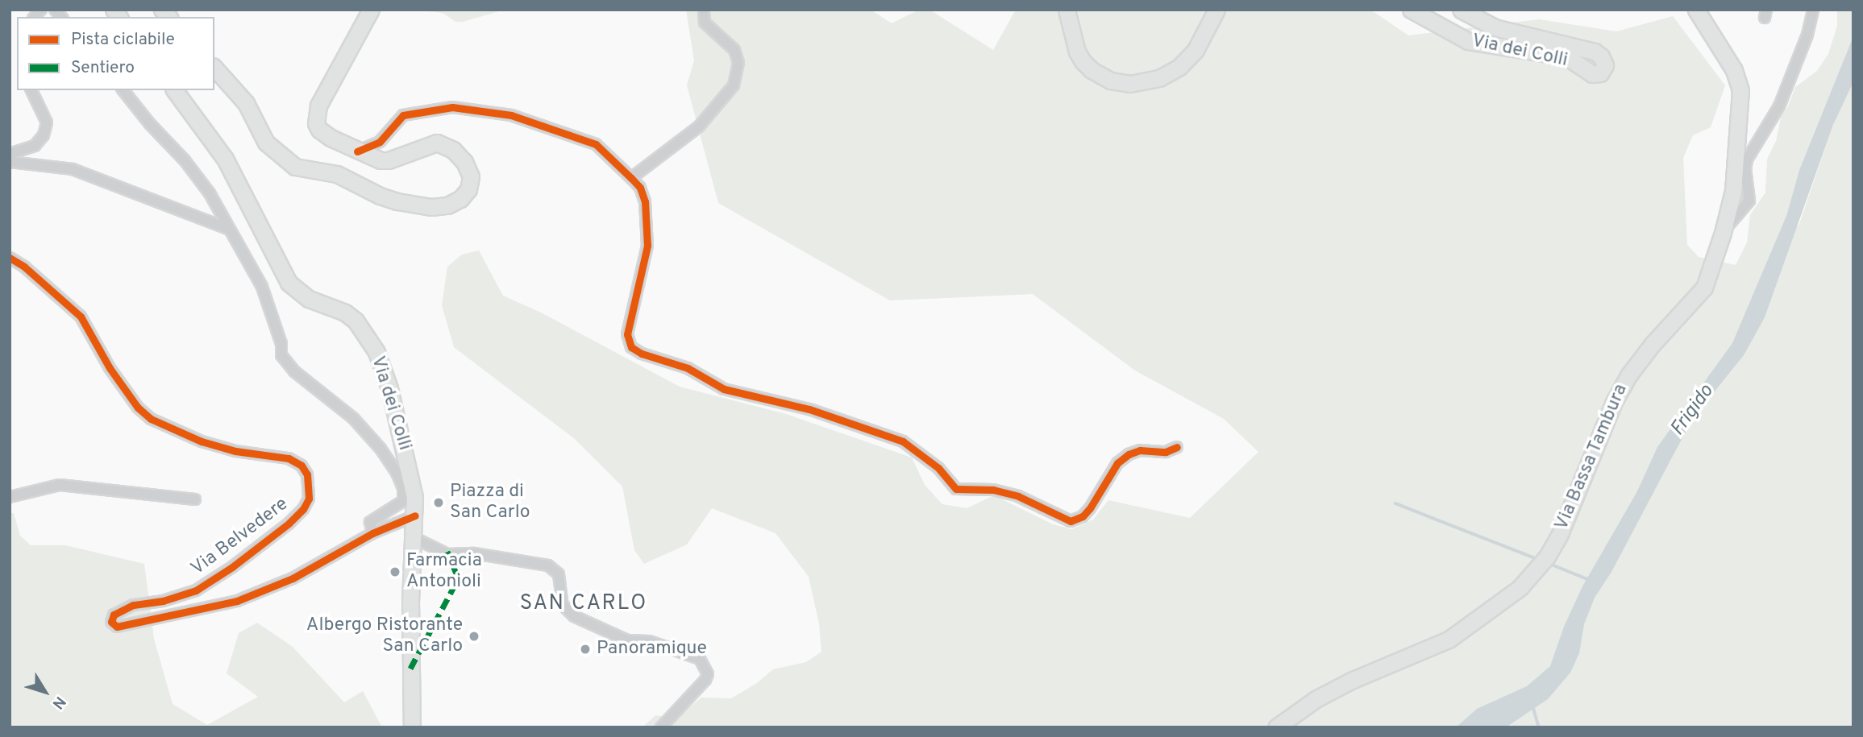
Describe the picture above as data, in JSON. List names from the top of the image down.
{
  "streets": {
    "street": ["Via dei Colli", "Via Bassa Tambura", "Via Belvedere"]
  },
  "crossings": [
    ["Via dei Colli", "Via Belvedere"]
  ],
  "districts": ["SAN CARLO"],
  "water": ["Frigido"],
  "places": [
    "Piazza di San Carlo",
    "Farmacia Antonioli",
    "Albergo Ristorante San Carlo",
    "Panoramique"
  ],
  "legend": ["Pista ciclabile", "Sentiero"],
  "north": "bottom right"
}
